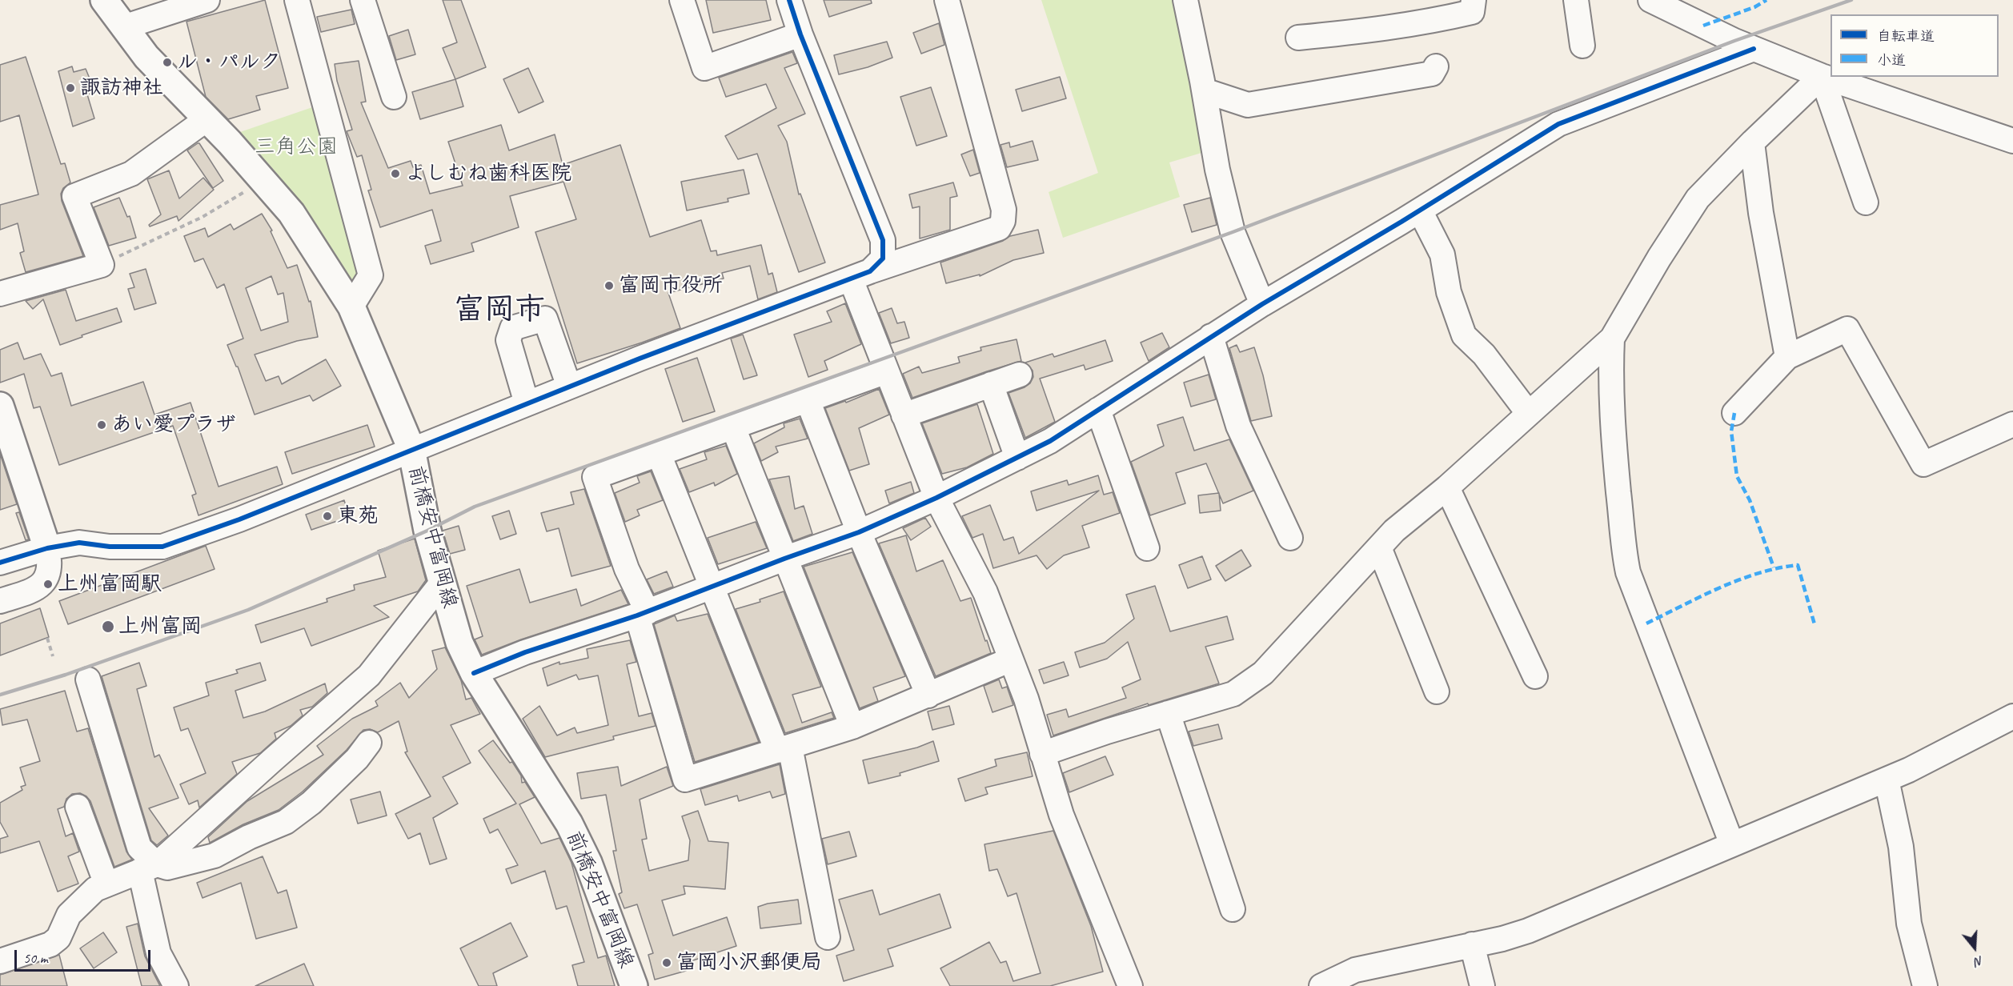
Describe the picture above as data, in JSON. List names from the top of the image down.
{
  "streets": {
    "main road": ["前橋安中富岡線"]
  },
  "districts": ["富岡市"],
  "parks": ["三角公園"],
  "places": [
    "ル・パルク",
    "諏訪神社",
    "よしむね歯科医院",
    "富岡市役所",
    "あい愛プラザ",
    "東苑",
    "上州富岡駅",
    "上州富岡",
    "富岡小沢郵便局"
  ],
  "legend": ["自転車道", "小道"],
  "scale_bar": "50 m",
  "north": "bottom"
}
